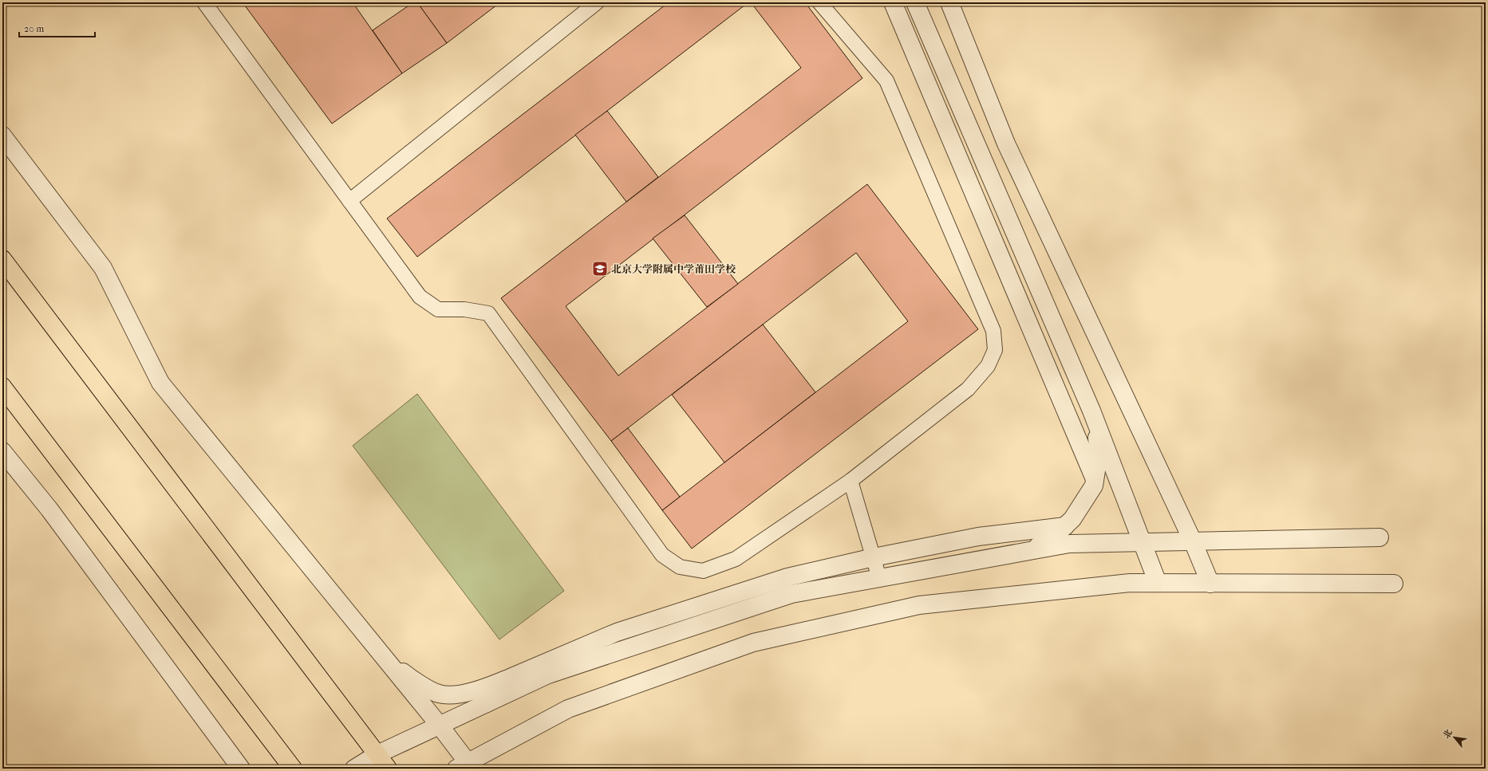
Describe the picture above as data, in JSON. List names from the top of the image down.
{
  "places": {
    "school or university": ["北京大学附属中学莆田学校"]
  },
  "scale_bar": "20 m",
  "north": "top left"
}
